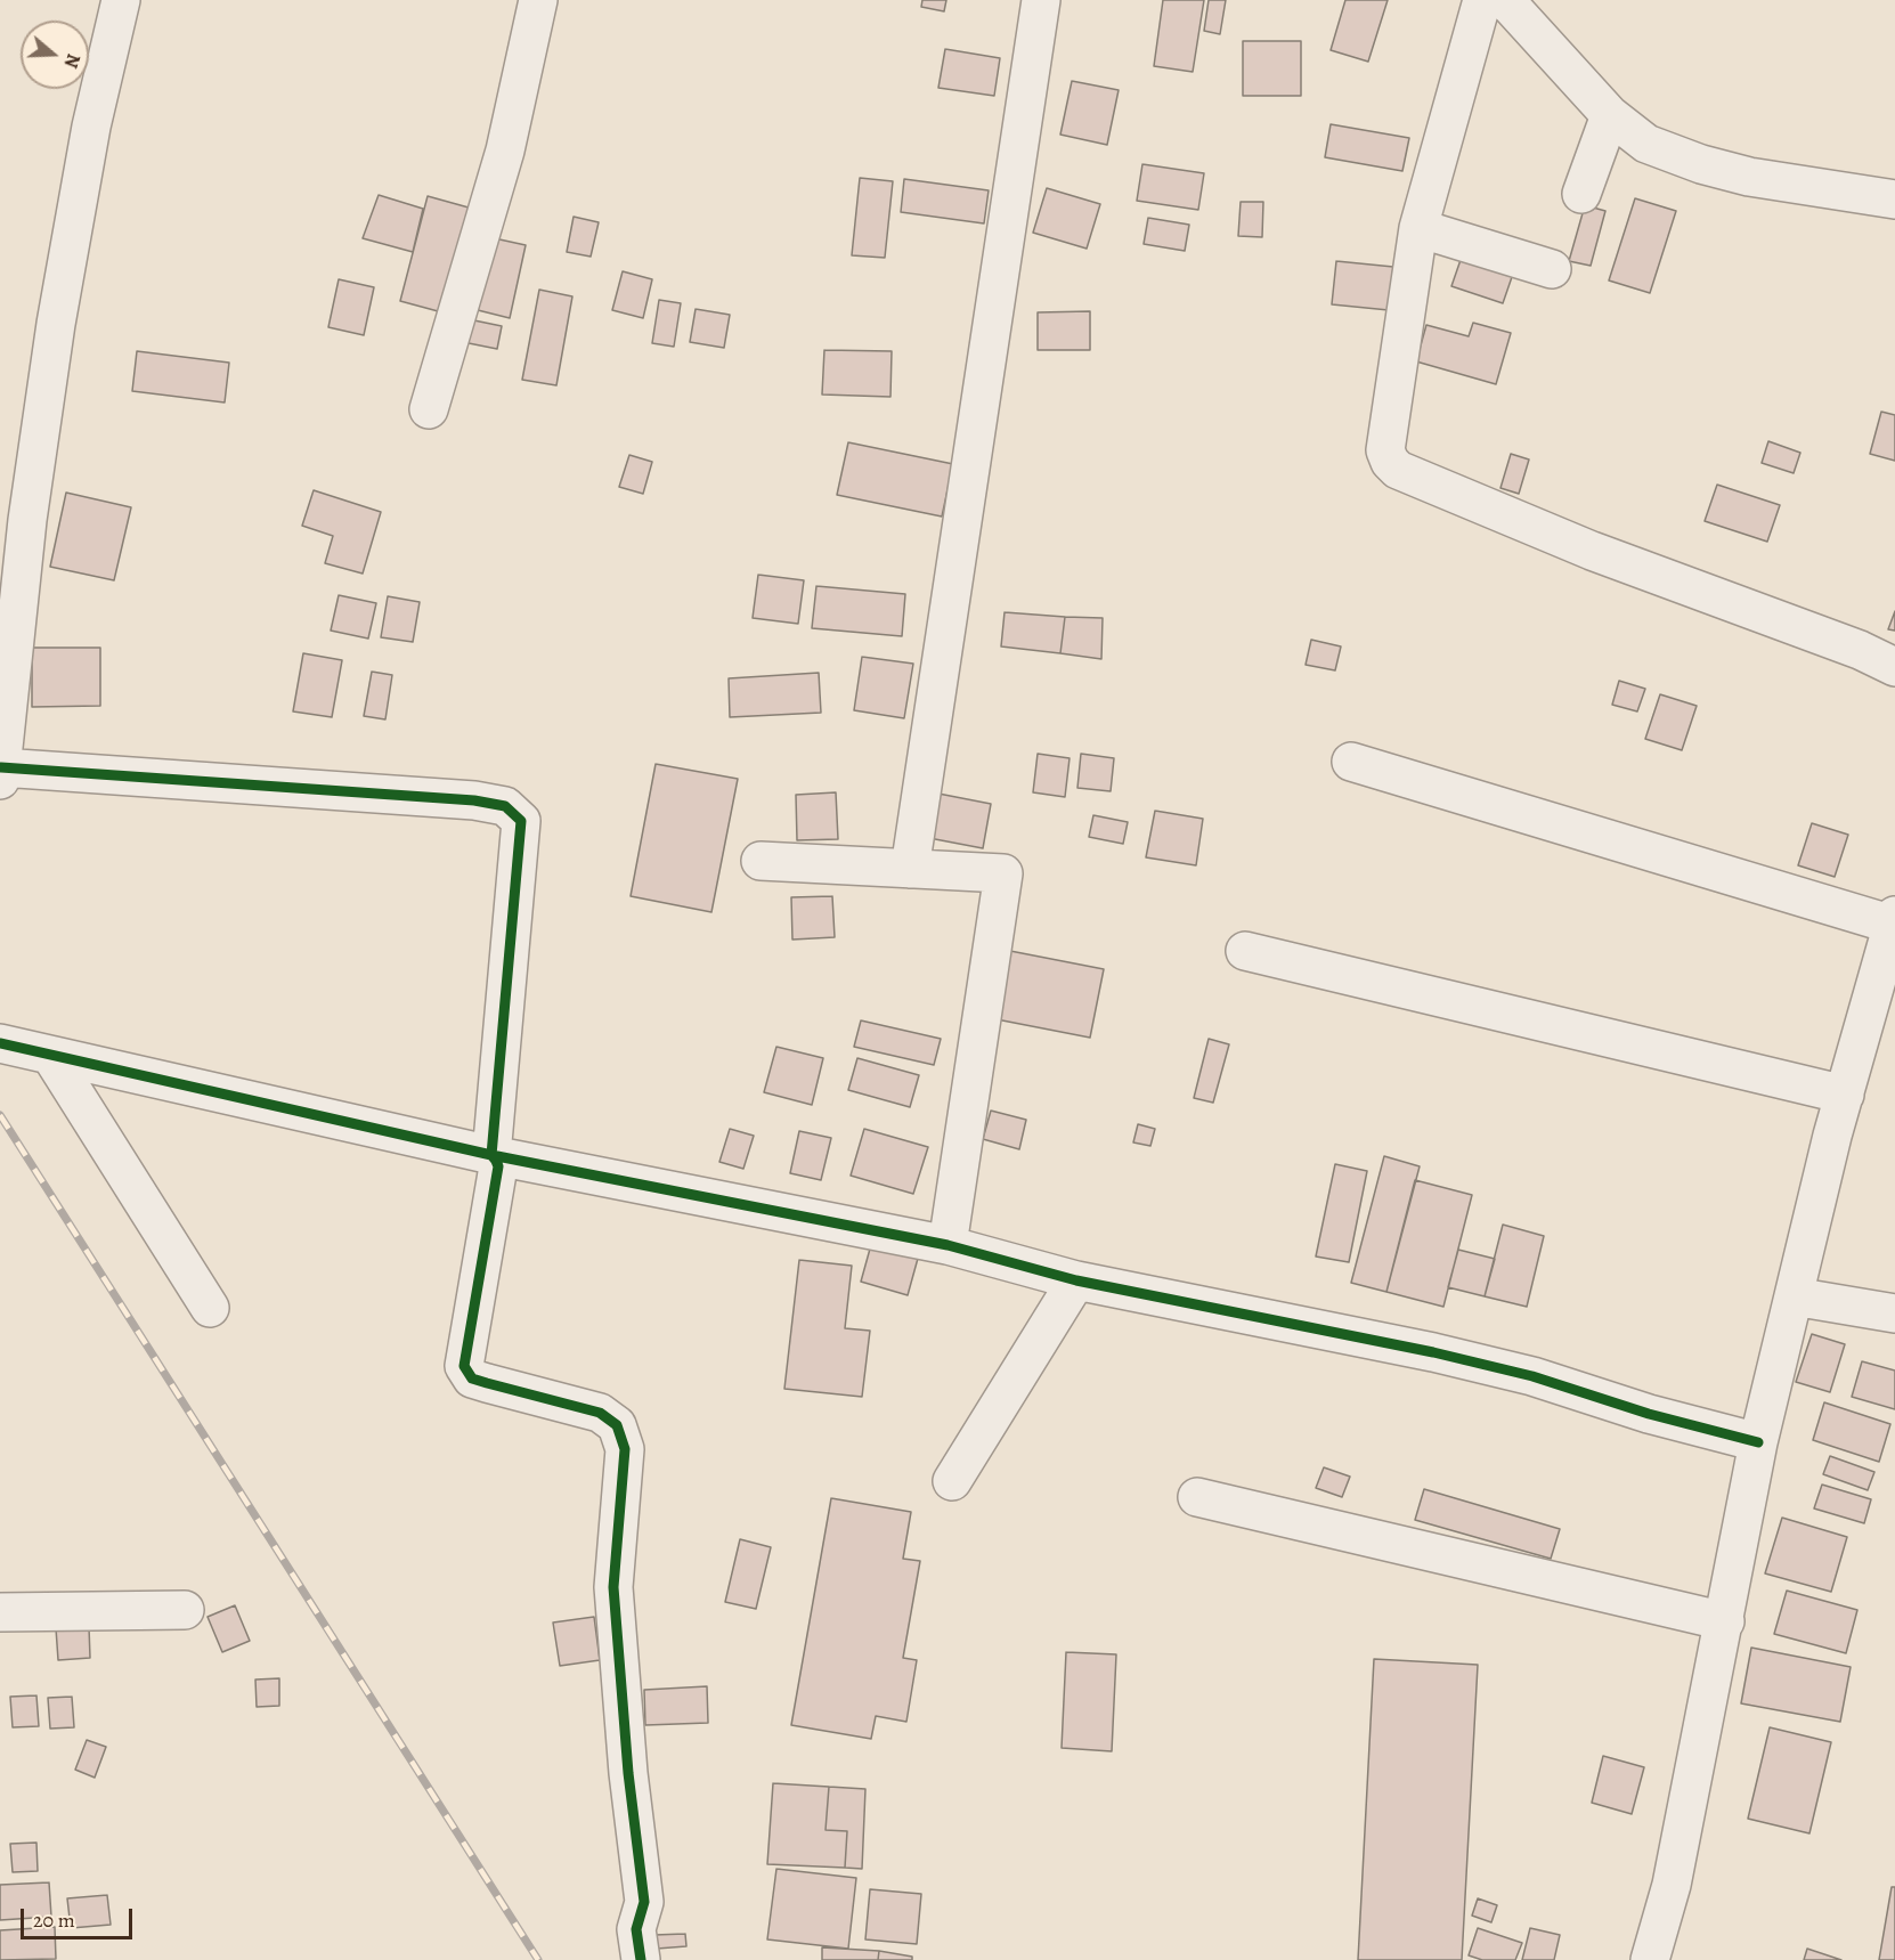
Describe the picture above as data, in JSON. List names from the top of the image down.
{
  "scale_bar": "20 m",
  "north": "right"
}
